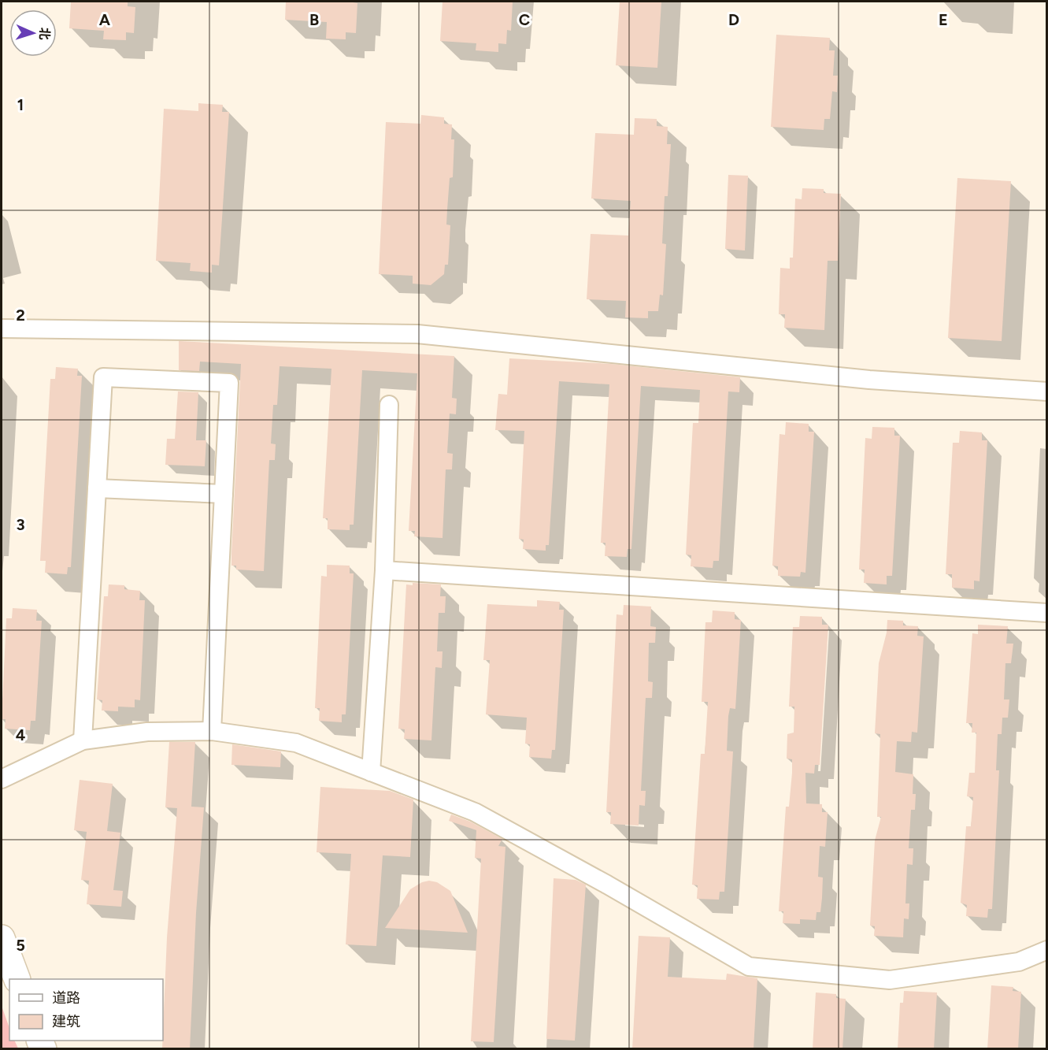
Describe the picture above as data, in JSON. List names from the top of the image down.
{
  "legend": ["道路", "建筑"],
  "north": "right",
  "grid": {
    "columns": [
      "A",
      "B",
      "C",
      "D",
      "E"
    ],
    "rows": [
      "1",
      "2",
      "3",
      "4",
      "5"
    ]
  }
}
